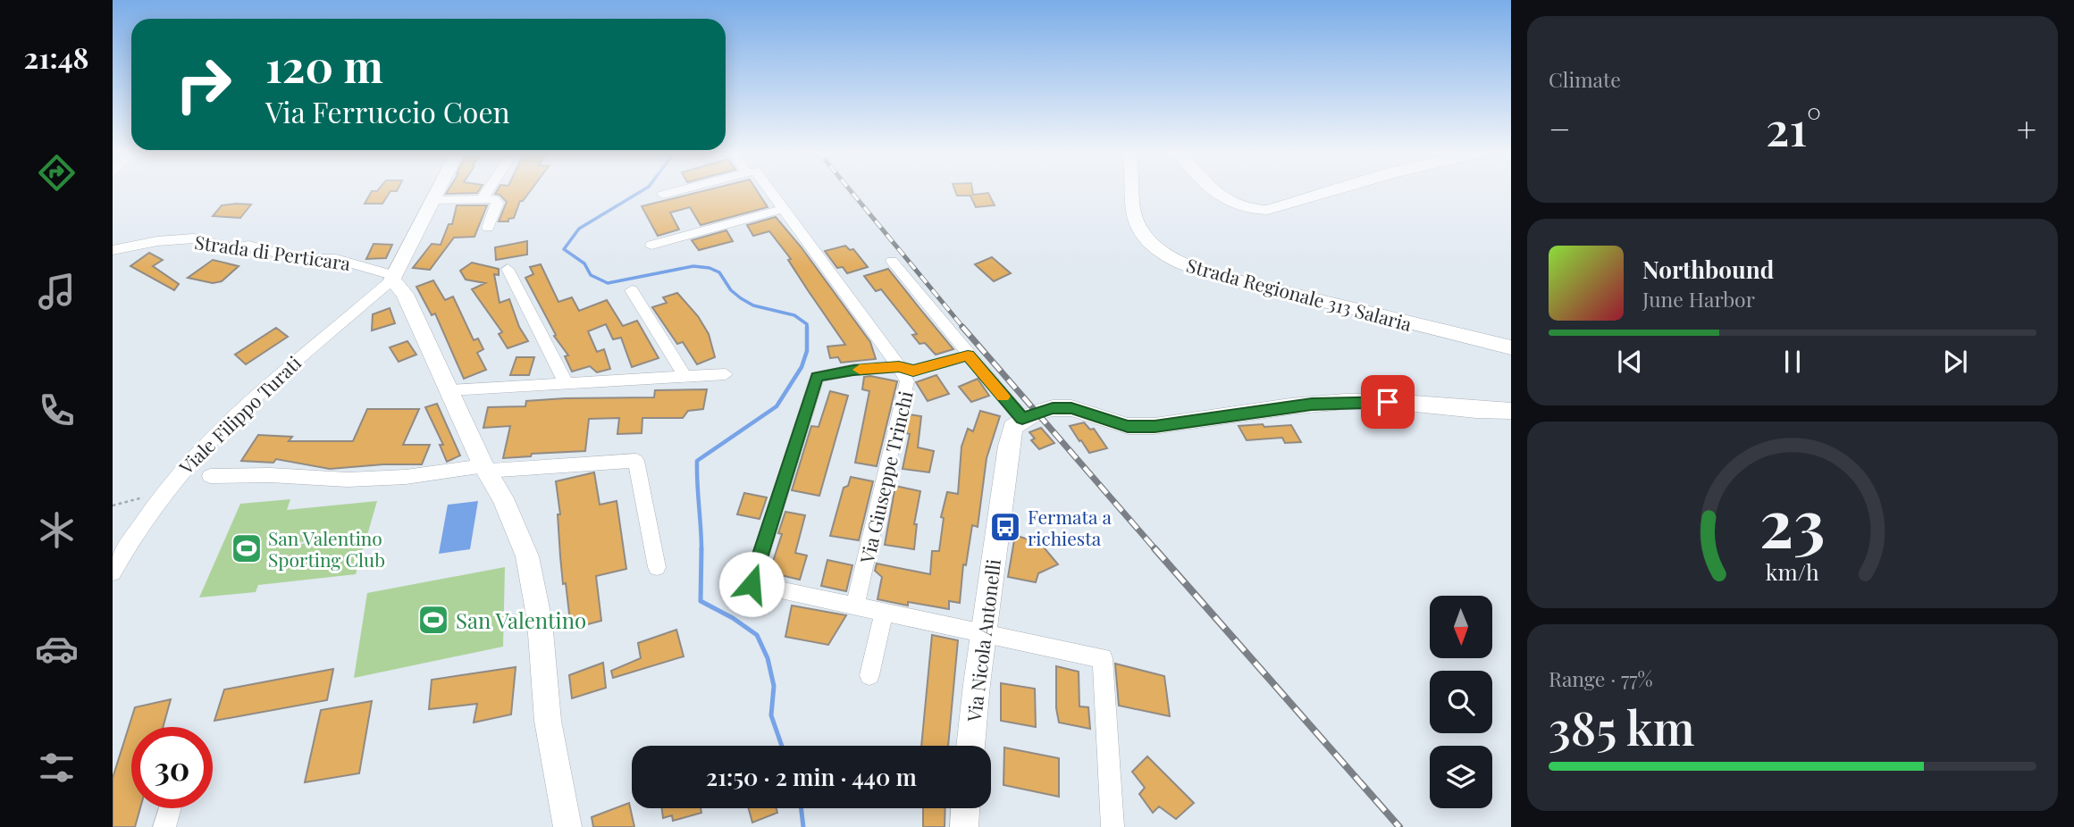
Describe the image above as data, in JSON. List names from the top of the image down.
{
  "streets": {
    "main road": ["Strada Regionale 313 Salaria", "Via Nicola Antonelli"],
    "street": ["Strada di Perticara", "Viale Filippo Turati", "Via Giuseppe Trinchi"]
  },
  "crossings": [
    ["Strada di Perticara", "Viale Filippo Turati"]
  ],
  "places": {
    "bus stop": ["Fermata a richiesta"],
    "sports": ["San Valentino Sporting Club", "San Valentino"]
  },
  "north": "bottom",
  "page": {
    "tabs": "21:48",
    "tile": [
      "Climate",
      ["Range · 77%", "385 km"]
    ],
    "turn": ["120 m", "Via Ferruccio Coen"],
    "heat": ["−", "21°", "+"],
    "song": ["Northbound", "June Harbor"],
    "limit": "30",
    "trip": "21:50 · 2 min · 440 m",
    "gauge": ["23", "km/h"]
  }
}
